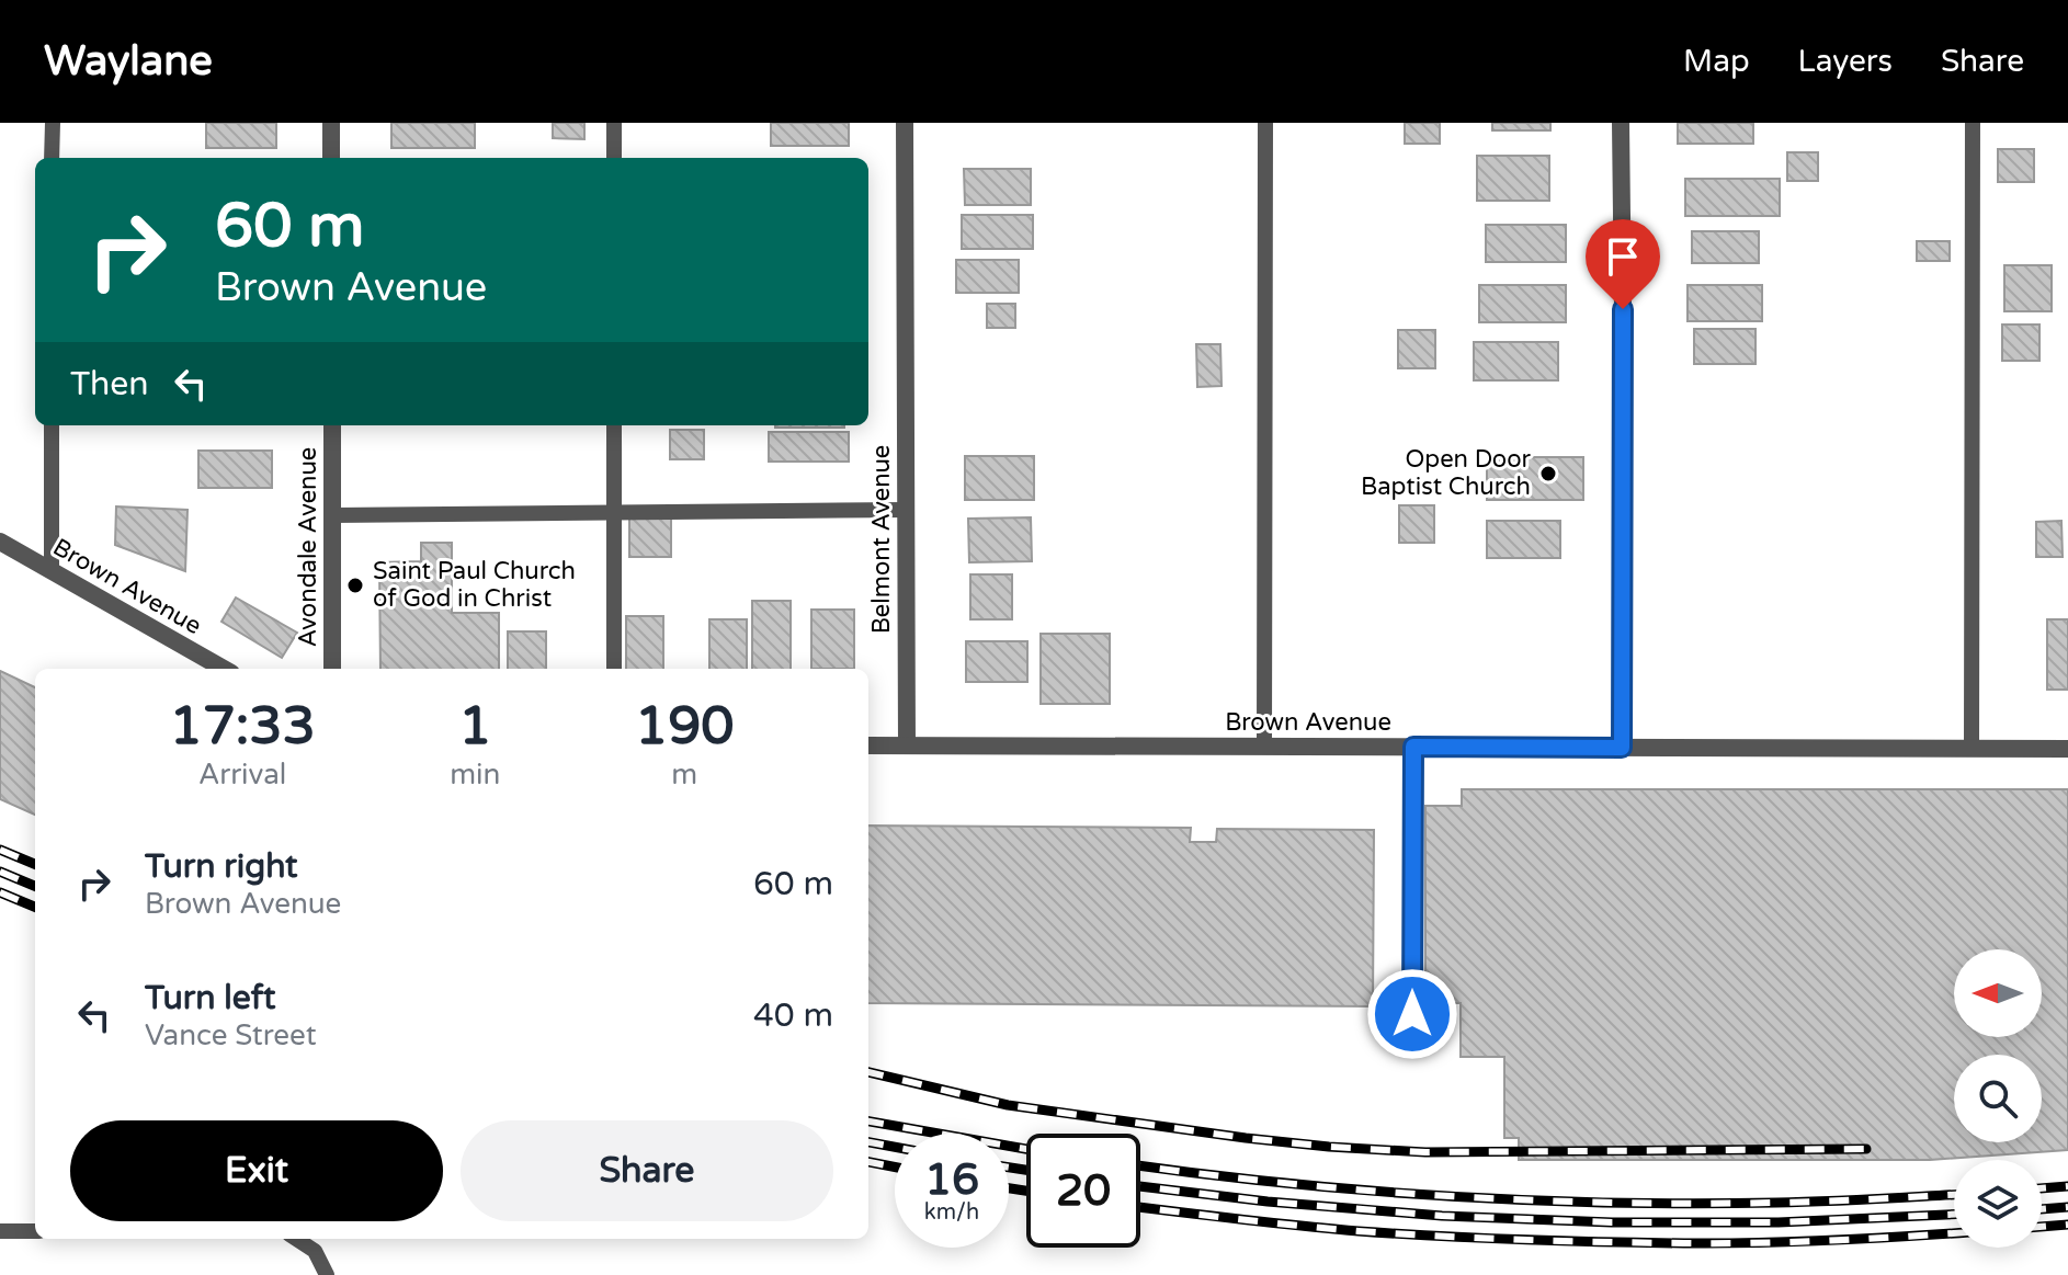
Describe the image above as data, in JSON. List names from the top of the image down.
{
  "streets": {
    "street": ["Belmont Avenue", "Avondale Avenue", "Brown Avenue"]
  },
  "crossings": [
    ["Belmont Avenue", "Brown Avenue"]
  ],
  "places": ["Open Door Baptist Church", "Saint Paul Church of God in Christ"],
  "north": "left",
  "page": {
    "header": "Waylane",
    "nav": ["Map", "Layers", "Share"],
    "turn": ["60 m", "Brown Avenue"],
    "then": "Then",
    "eta": [
      "17:33",
      "Arrival",
      "1",
      "min",
      "190",
      "m"
    ],
    "list": [
      {
        "name": "Turn right",
        "note": "Brown Avenue",
        "value": "60 m"
      },
      {
        "name": "Turn left",
        "note": "Vance Street",
        "value": "40 m"
      }
    ],
    "buttons": ["Exit", "Share"],
    "speed": "16 km/h",
    "limit": "20"
  }
}
